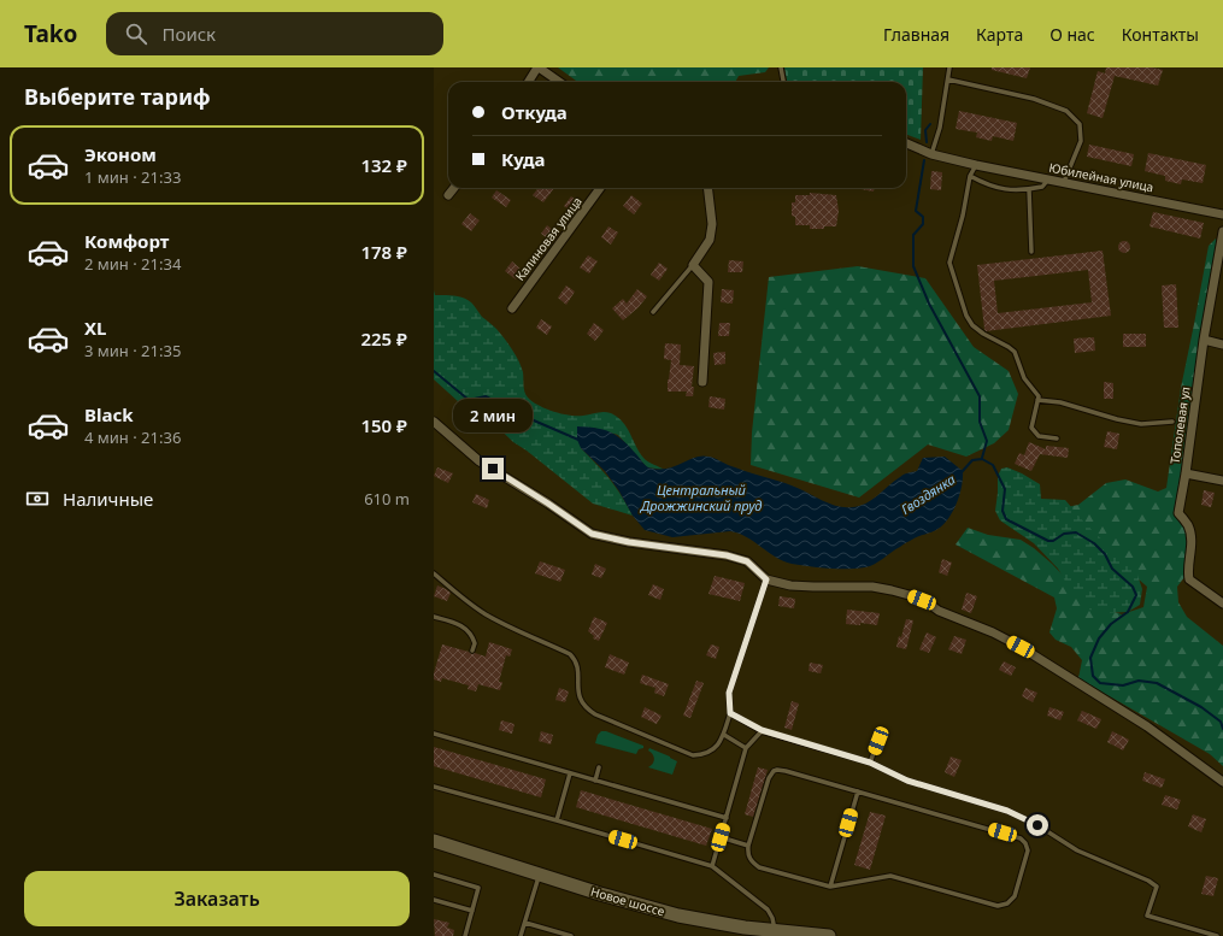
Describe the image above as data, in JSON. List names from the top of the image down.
{
  "streets": {
    "street": [
      "Юбилейная улица",
      "Калиновая улица",
      "Тополевая ул",
      "Новое шоссе"
    ]
  },
  "water": ["Центральный Дрожжинский пруд", "Гвоздянка"],
  "page": {
    "header": "Tako",
    "search": "Поиск",
    "nav": [
      "Главная",
      "Карта",
      "О нас",
      "Контакты"
    ],
    "heading": "Выберите тариф",
    "banner": ["Откуда", "Куда"],
    "list": [
      {
        "name": "Эконом",
        "note": "1 мин · 21:33",
        "value": "132 ₽"
      },
      {
        "name": "Комфорт",
        "note": "2 мин · 21:34",
        "value": "178 ₽"
      },
      {
        "name": "XL",
        "note": "3 мин · 21:35",
        "value": "225 ₽"
      },
      {
        "name": "Black",
        "note": "4 мин · 21:36",
        "value": "150 ₽"
      }
    ],
    "bubble": "2 мин",
    "pay": ["Наличные", "610 m"],
    "buttons": "Заказать"
  }
}
